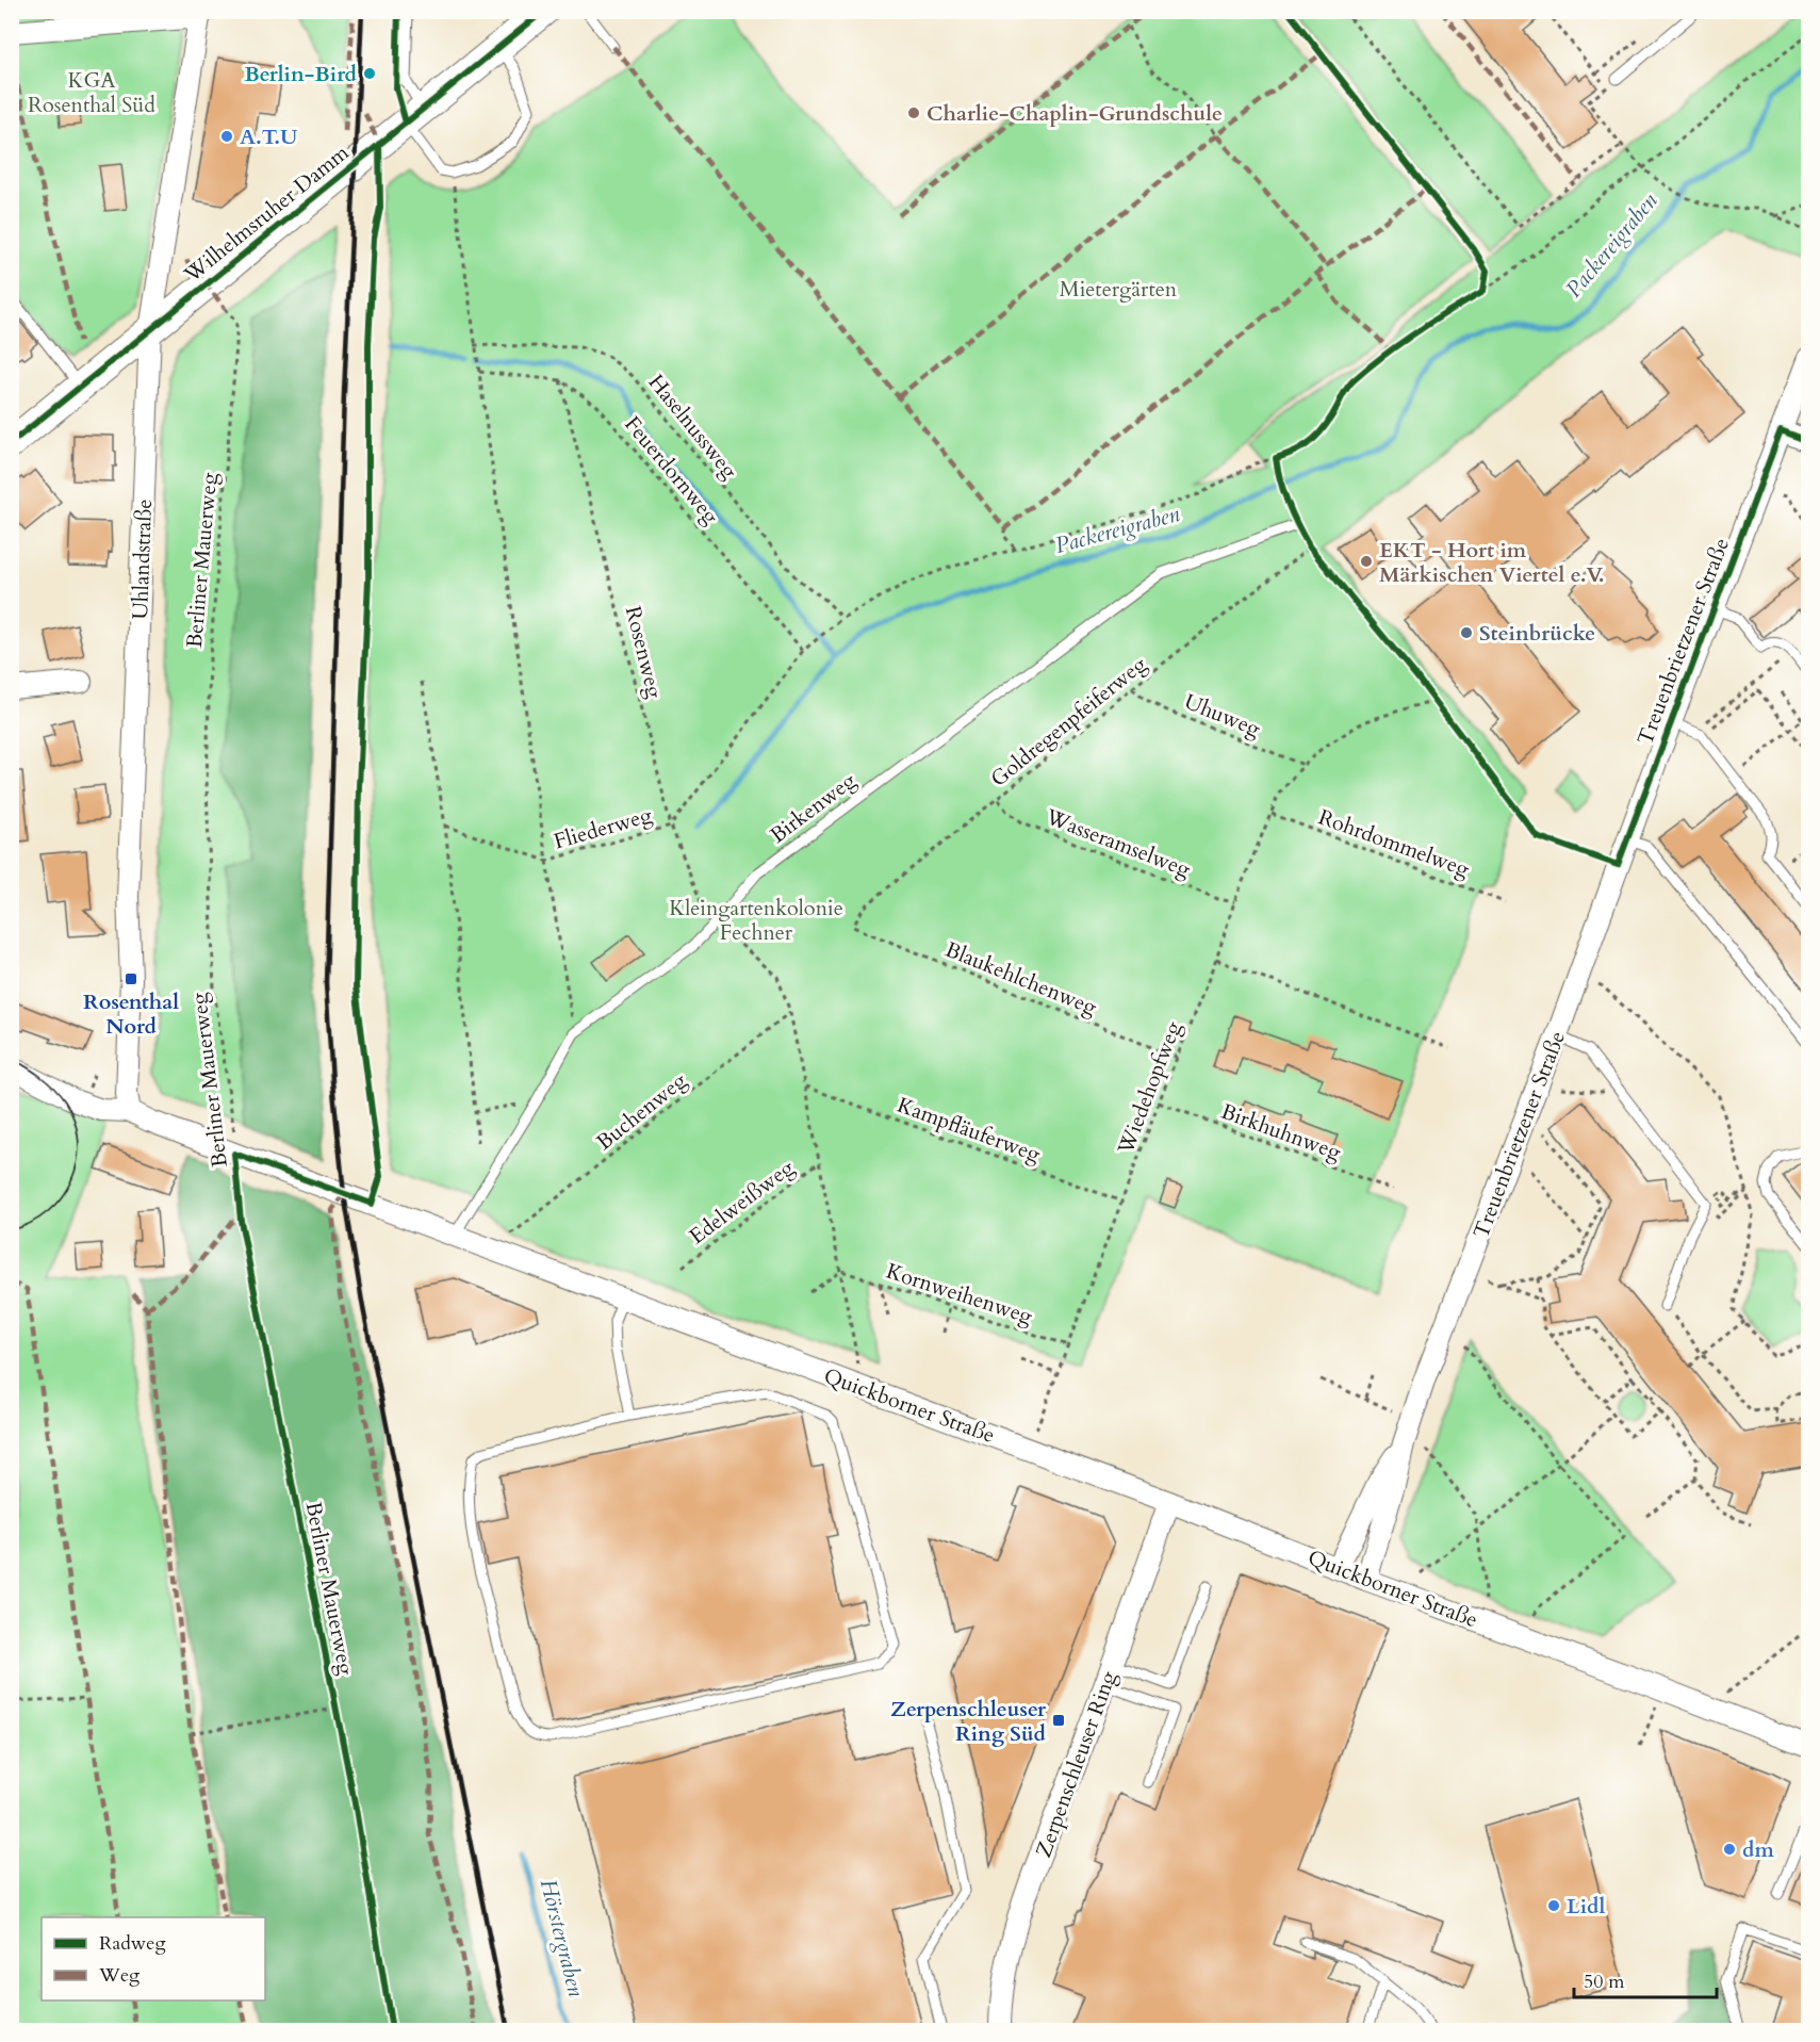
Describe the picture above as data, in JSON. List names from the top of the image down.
{
  "streets": {
    "main road": ["Wilhelmsruher Damm"],
    "street": [
      "Uhlandstraße",
      "Treuenbrietzener Straße",
      "Quickborner Straße",
      "Zerpenschleuser Ring"
    ],
    "lane": ["Birkenweg"],
    "path": [
      "Haselnussweg",
      "Feuerdornweg",
      "Rosenweg",
      "Uhuweg",
      "Goldregenpfeiferweg",
      "Fliederweg",
      "Wasseramselweg",
      "Rohrdommelweg",
      "Blaukehlchenweg",
      "Wiedehopfweg",
      "Buchenweg",
      "Kampfläuferweg",
      "Birkhuhnweg",
      "Edelweißweg",
      "Kornweihenweg"
    ],
    "cycle path": ["Berliner Mauerweg"]
  },
  "crossings": [
    ["Wilhelmsruher Damm", "Uhlandstraße"],
    ["Haselnussweg", "Fliederweg"],
    ["Feuerdornweg", "Rosenweg"],
    ["Feuerdornweg", "Fliederweg"],
    ["Uhlandstraße", "Quickborner Straße"],
    ["Berliner Mauerweg", "Quickborner Straße"],
    ["Treuenbrietzener Straße", "Quickborner Straße"],
    ["Rosenweg", "Birkenweg"],
    ["Rosenweg", "Fliederweg"],
    ["Rosenweg", "Buchenweg"],
    ["Rosenweg", "Kampfläuferweg"],
    ["Rosenweg", "Edelweißweg"],
    ["Rosenweg", "Kornweihenweg"],
    ["Uhuweg", "Goldregenpfeiferweg"],
    ["Uhuweg", "Wiedehopfweg"],
    ["Goldregenpfeiferweg", "Wasseramselweg"],
    ["Goldregenpfeiferweg", "Blaukehlchenweg"],
    ["Birkenweg", "Quickborner Straße"],
    ["Wasseramselweg", "Wiedehopfweg"],
    ["Rohrdommelweg", "Wiedehopfweg"],
    ["Blaukehlchenweg", "Wiedehopfweg"],
    ["Wiedehopfweg", "Kampfläuferweg"],
    ["Wiedehopfweg", "Birkhuhnweg"],
    ["Wiedehopfweg", "Kornweihenweg"],
    ["Quickborner Straße", "Zerpenschleuser Ring"]
  ],
  "water": ["Packereigraben", "Hörstergraben"],
  "parks": ["KGA Rosenthal Süd", "Mietergärten", "Kleingartenkolonie Fechner"],
  "places": {
    "other": [
      "Berlin-Bird",
      "Charlie-Chaplin-Grundschule",
      "A.T.U",
      "EKT - Hort im Märkischen Viertel e.V.",
      "Steinbrücke",
      "dm",
      "Lidl"
    ],
    "transit": ["Rosenthal Nord", "Zerpenschleuser Ring Süd"]
  },
  "legend": ["Radweg", "Weg"],
  "scale_bar": "50 m"
}
